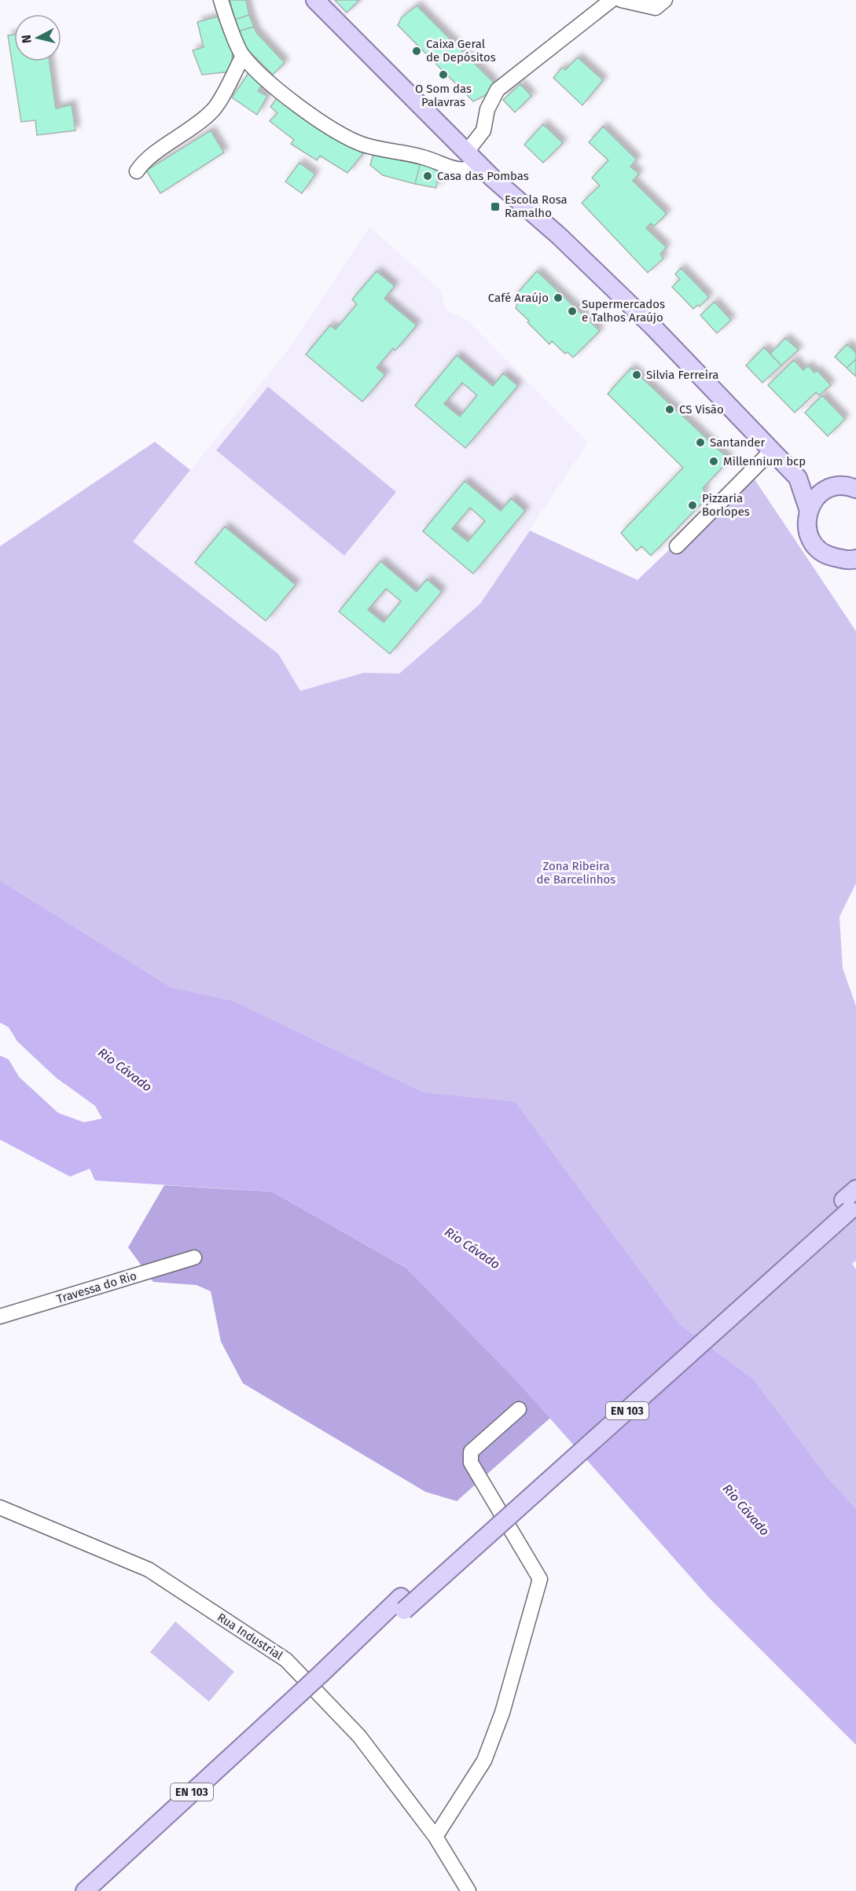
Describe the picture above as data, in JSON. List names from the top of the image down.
{
  "streets": {
    "main road": ["EN 103"],
    "street": ["Travessa do Rio", "Rua Industrial"]
  },
  "water": ["Rio Cávado"],
  "parks": ["Zona Ribeira de Barcelinhos"],
  "places": {
    "other": [
      "Caixa Geral de Depósitos",
      "O Som das Palavras",
      "Casa das Pombas",
      "Café Araújo",
      "Supermercados e Talhos Araújo",
      "Silvia Ferreira",
      "CS Visão",
      "Santander",
      "Millennium bcp",
      "Pizzaria Borlopes"
    ],
    "transit": ["Escola Rosa Ramalho"]
  },
  "north": "left"
}
